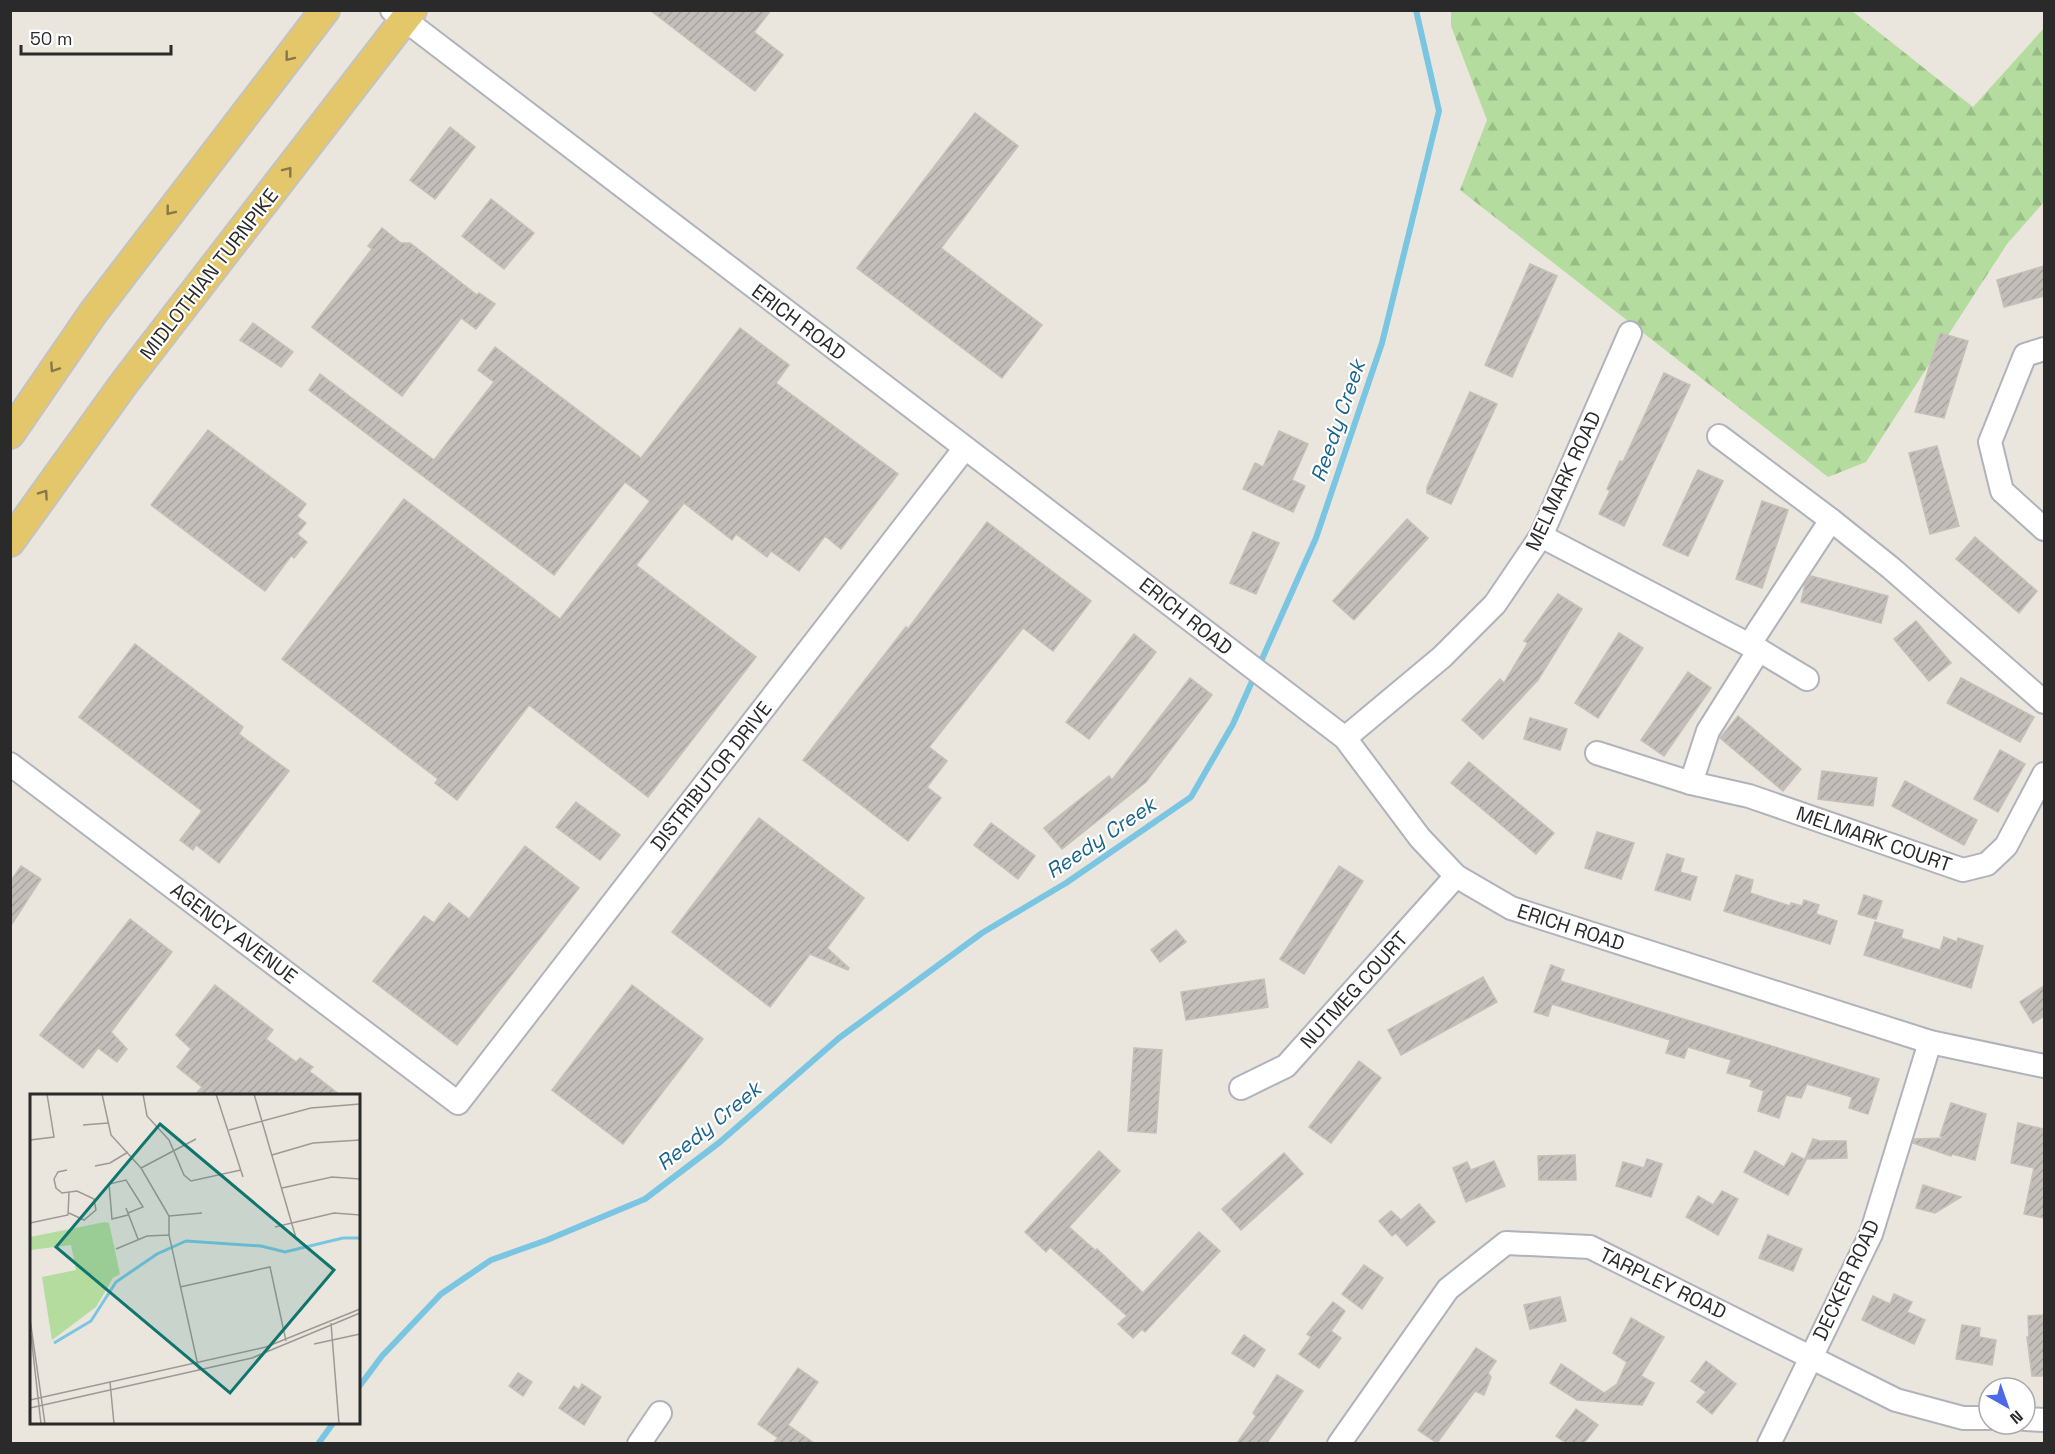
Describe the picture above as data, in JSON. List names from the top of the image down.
{
  "streets": {
    "main road": ["MIDLOTHIAN TURNPIKE"],
    "street": [
      "ERICH ROAD",
      "MELMARK ROAD",
      "DISTRIBUTOR DRIVE",
      "MELMARK COURT",
      "AGENCY AVENUE",
      "NUTMEG COURT",
      "DECKER ROAD",
      "TARPLEY ROAD"
    ]
  },
  "crossings": [
    ["MIDLOTHIAN TURNPIKE", "ERICH ROAD"],
    ["ERICH ROAD", "MELMARK ROAD"],
    ["ERICH ROAD", "DISTRIBUTOR DRIVE"],
    ["ERICH ROAD", "NUTMEG COURT"],
    ["ERICH ROAD", "DECKER ROAD"],
    ["DISTRIBUTOR DRIVE", "AGENCY AVENUE"],
    ["DECKER ROAD", "TARPLEY ROAD"]
  ],
  "water": ["Reedy Creek"],
  "scale_bar": "50 m",
  "north": "bottom right"
}
